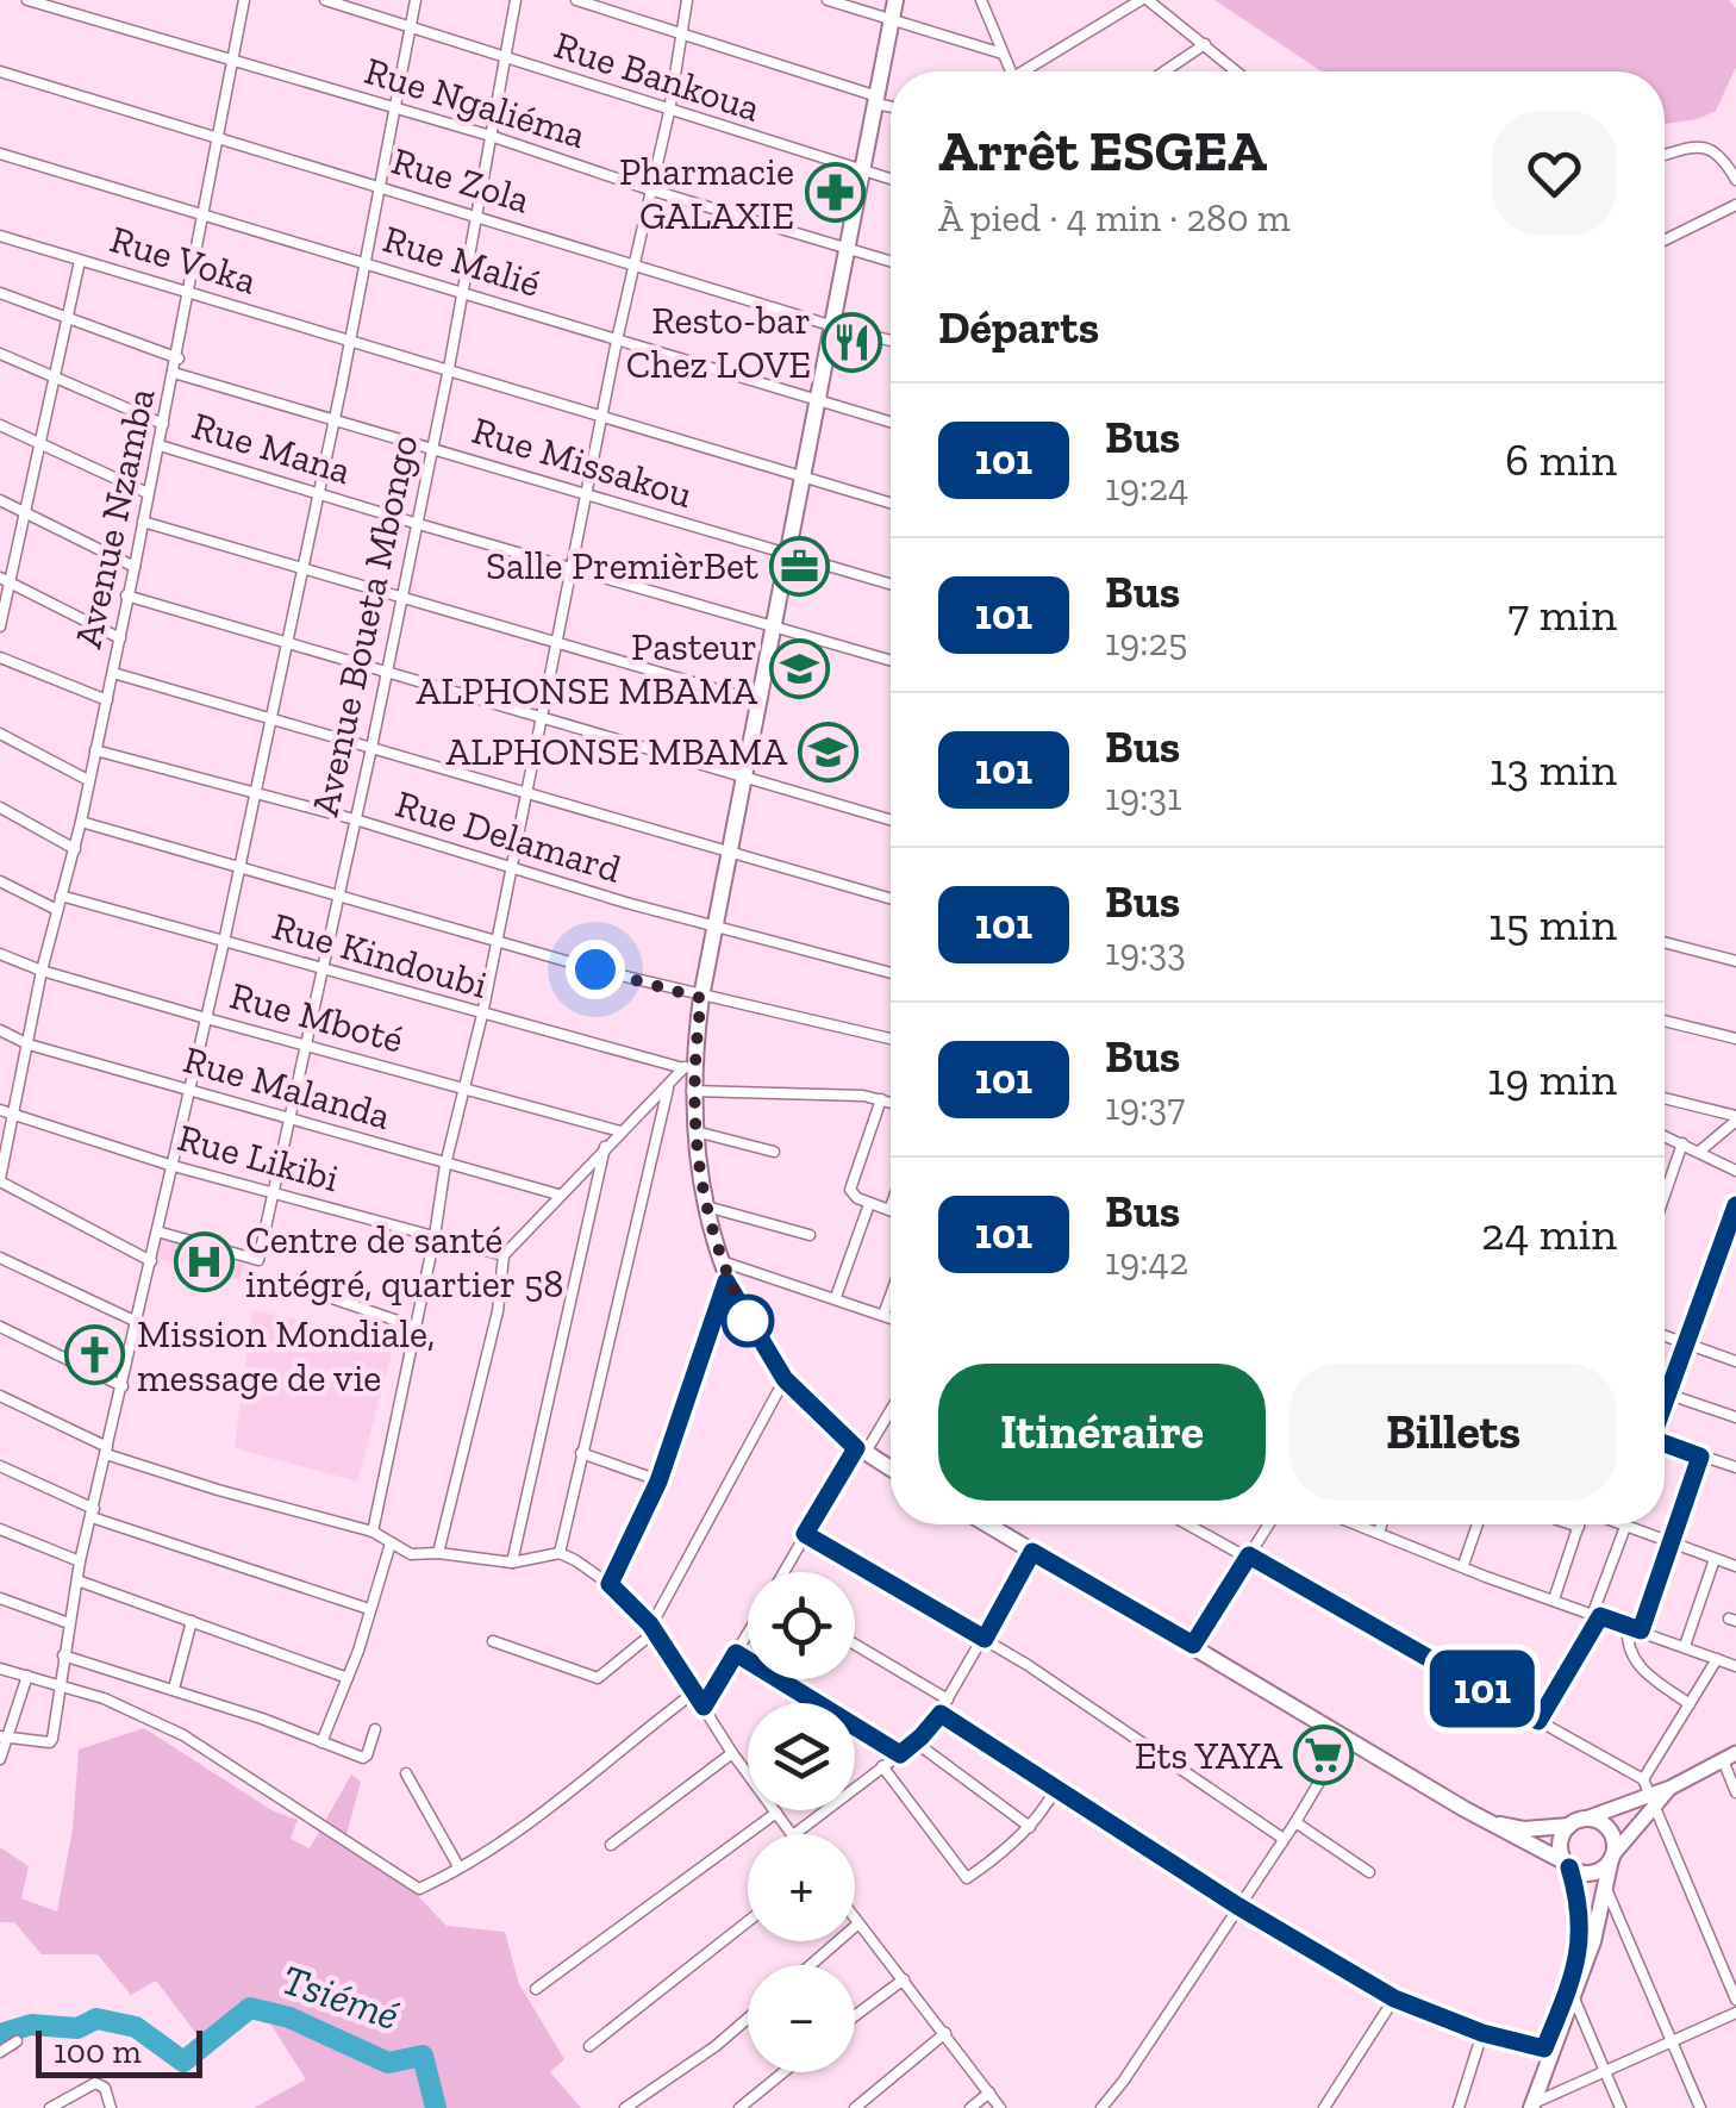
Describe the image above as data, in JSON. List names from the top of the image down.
{
  "streets": {
    "street": [
      "Rue Bankoua",
      "Rue Ngaliéma",
      "Rue Zola",
      "Rue Voka",
      "Rue Malié",
      "Rue Mana",
      "Rue Missakou",
      "Avenue Nzamba",
      "Avenue Boueta Mbongo",
      "Rue Delamard",
      "Rue Kindoubi",
      "Rue Mboté",
      "Rue Malanda",
      "Rue Likibi"
    ]
  },
  "crossings": [
    ["Rue Bankoua", "Avenue Boueta Mbongo"],
    ["Rue Ngaliéma", "Avenue Nzamba"],
    ["Rue Ngaliéma", "Avenue Boueta Mbongo"],
    ["Rue Zola", "Avenue Nzamba"],
    ["Rue Zola", "Avenue Boueta Mbongo"],
    ["Rue Voka", "Avenue Nzamba"],
    ["Rue Voka", "Avenue Boueta Mbongo"],
    ["Rue Malié", "Avenue Nzamba"],
    ["Rue Malié", "Avenue Boueta Mbongo"],
    ["Rue Mana", "Avenue Nzamba"],
    ["Rue Mana", "Avenue Boueta Mbongo"],
    ["Rue Missakou", "Avenue Nzamba"],
    ["Rue Missakou", "Avenue Boueta Mbongo"],
    ["Avenue Nzamba", "Rue Delamard"],
    ["Avenue Nzamba", "Rue Kindoubi"],
    ["Avenue Nzamba", "Rue Mboté"],
    ["Avenue Nzamba", "Rue Malanda"],
    ["Avenue Nzamba", "Rue Likibi"],
    ["Avenue Boueta Mbongo", "Rue Delamard"],
    ["Avenue Boueta Mbongo", "Rue Kindoubi"],
    ["Avenue Boueta Mbongo", "Rue Mboté"],
    ["Avenue Boueta Mbongo", "Rue Malanda"],
    ["Avenue Boueta Mbongo", "Rue Likibi"]
  ],
  "water": ["Tsiémé"],
  "places": {
    "pharmacy": ["Pharmacie GALAXIE"],
    "restaurant": ["Resto-bar Chez LOVE"],
    "office": ["Salle PremièrBet"],
    "school or university": ["Pasteur ALPHONSE MBAMA", "ALPHONSE MBAMA"],
    "hospital": ["Centre de santé intégré, quartier 58"],
    "church": ["Mission Mondiale, message de vie"],
    "supermarket": ["Ets YAYA"]
  },
  "lines": ["bus line 101"],
  "scale_bar": "100 m",
  "page": {
    "on_map": "101",
    "heading": [
      ["Arrêt ESGEA", "À pied · 4 min · 280 m"],
      "Départs"
    ],
    "list": [
      {
        "mark": "101",
        "name": "Bus",
        "note": "19:24",
        "value": "6 min"
      },
      {
        "mark": "101",
        "name": "Bus",
        "note": "19:25",
        "value": "7 min"
      },
      {
        "mark": "101",
        "name": "Bus",
        "note": "19:31",
        "value": "13 min"
      },
      {
        "mark": "101",
        "name": "Bus",
        "note": "19:33",
        "value": "15 min"
      },
      {
        "mark": "101",
        "name": "Bus",
        "note": "19:37",
        "value": "19 min"
      },
      {
        "mark": "101",
        "name": "Bus",
        "note": "19:42",
        "value": "24 min"
      }
    ],
    "buttons": ["Itinéraire", "Billets"],
    "map_buttons": ["+", "−"],
    "scale": "100 m"
  }
}
